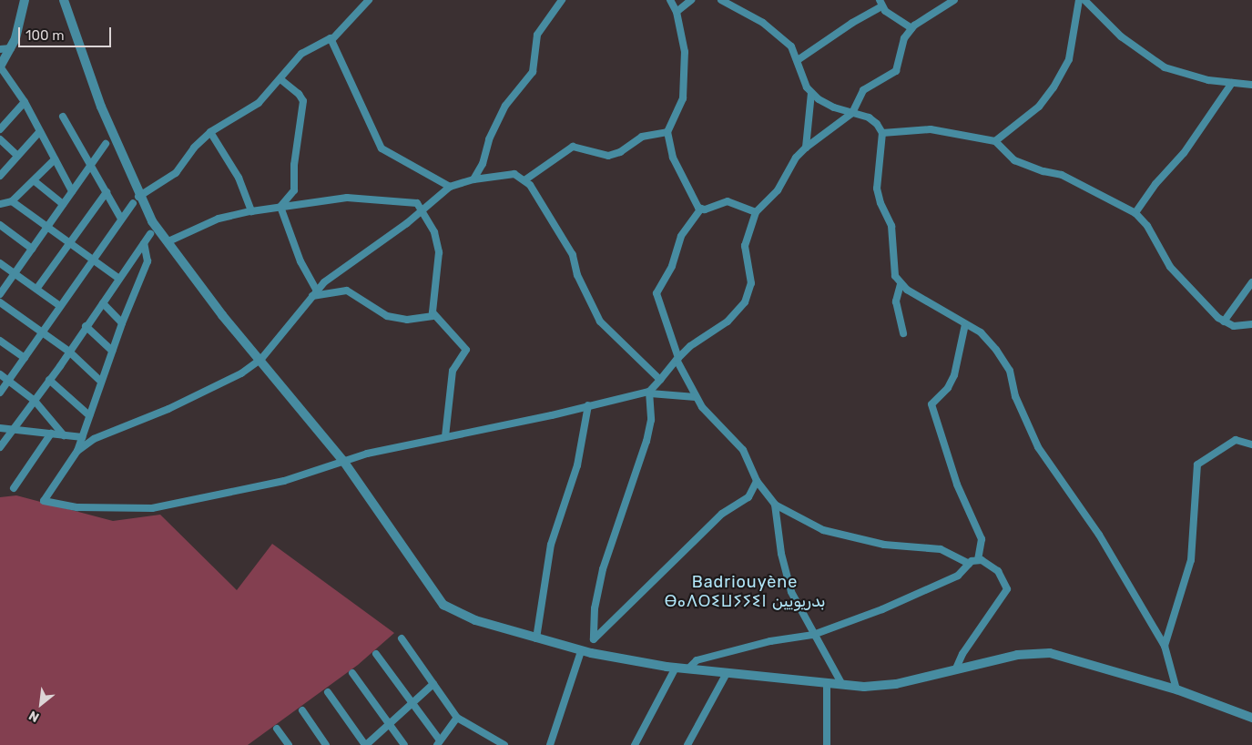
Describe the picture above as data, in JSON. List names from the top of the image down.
{
  "districts": ["Badriouyène ⴱⴰⴷⵔⵉⵡⵢⵢⵉⵏ بدريويين"],
  "scale_bar": "100 m",
  "north": "bottom left"
}
